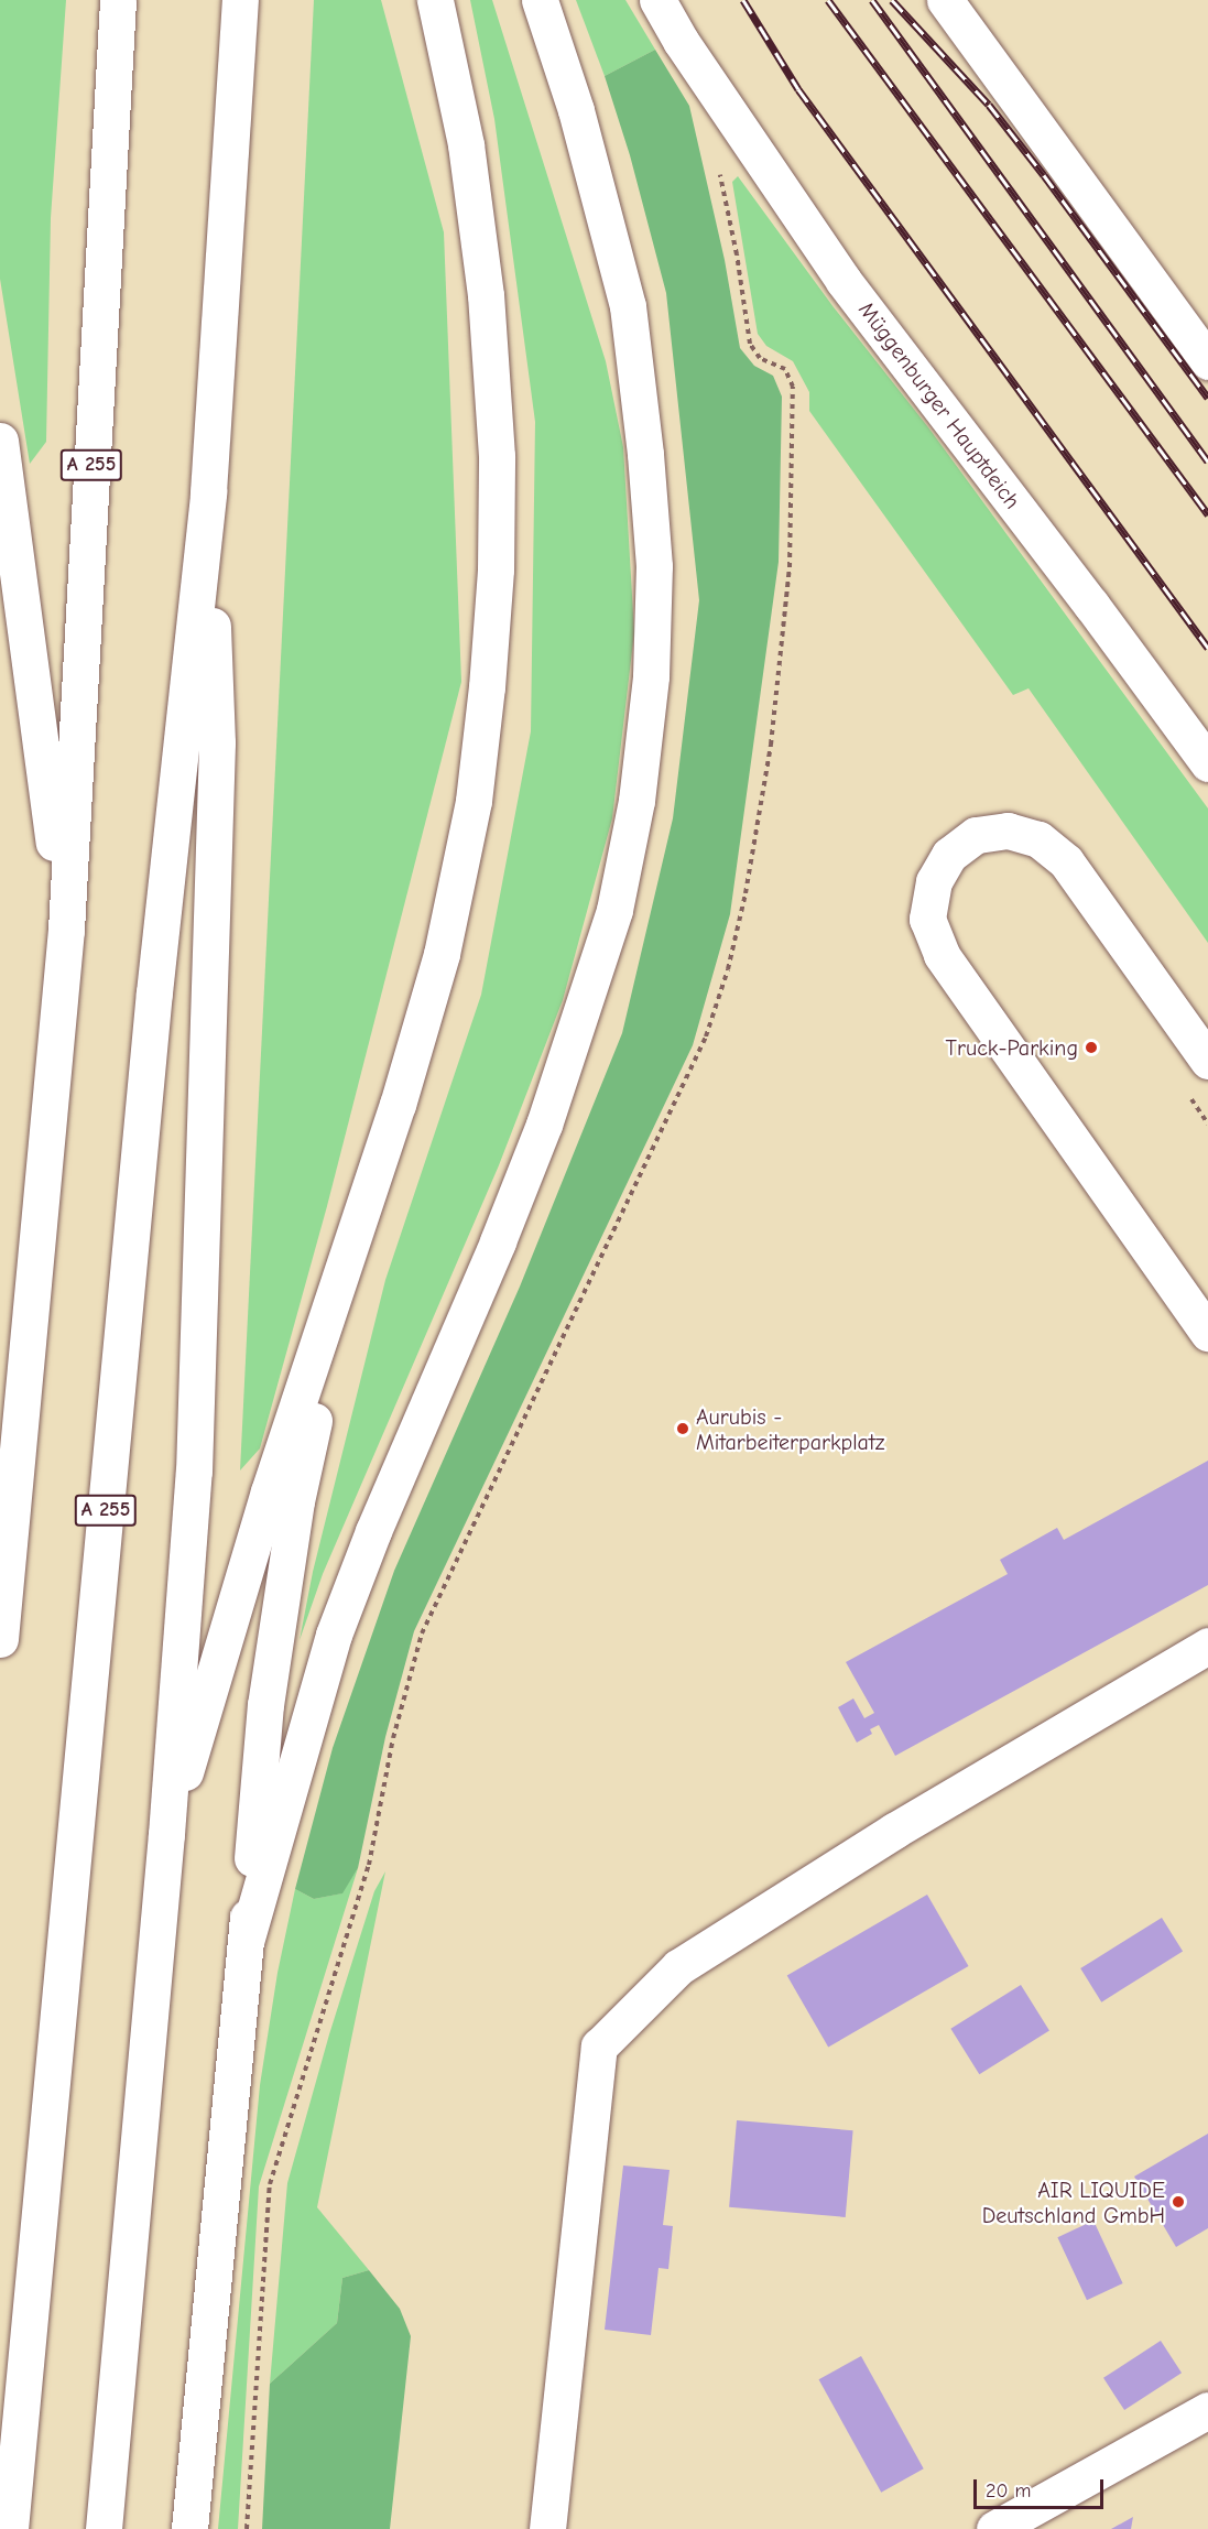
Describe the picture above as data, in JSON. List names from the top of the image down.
{
  "streets": {
    "main road": ["Müggenburger Hauptdeich", "A 255"]
  },
  "places": ["Truck-Parking", "Aurubis - Mitarbeiterparkplatz", "AIR LIQUIDE Deutschland GmbH"],
  "scale_bar": "20 m"
}
